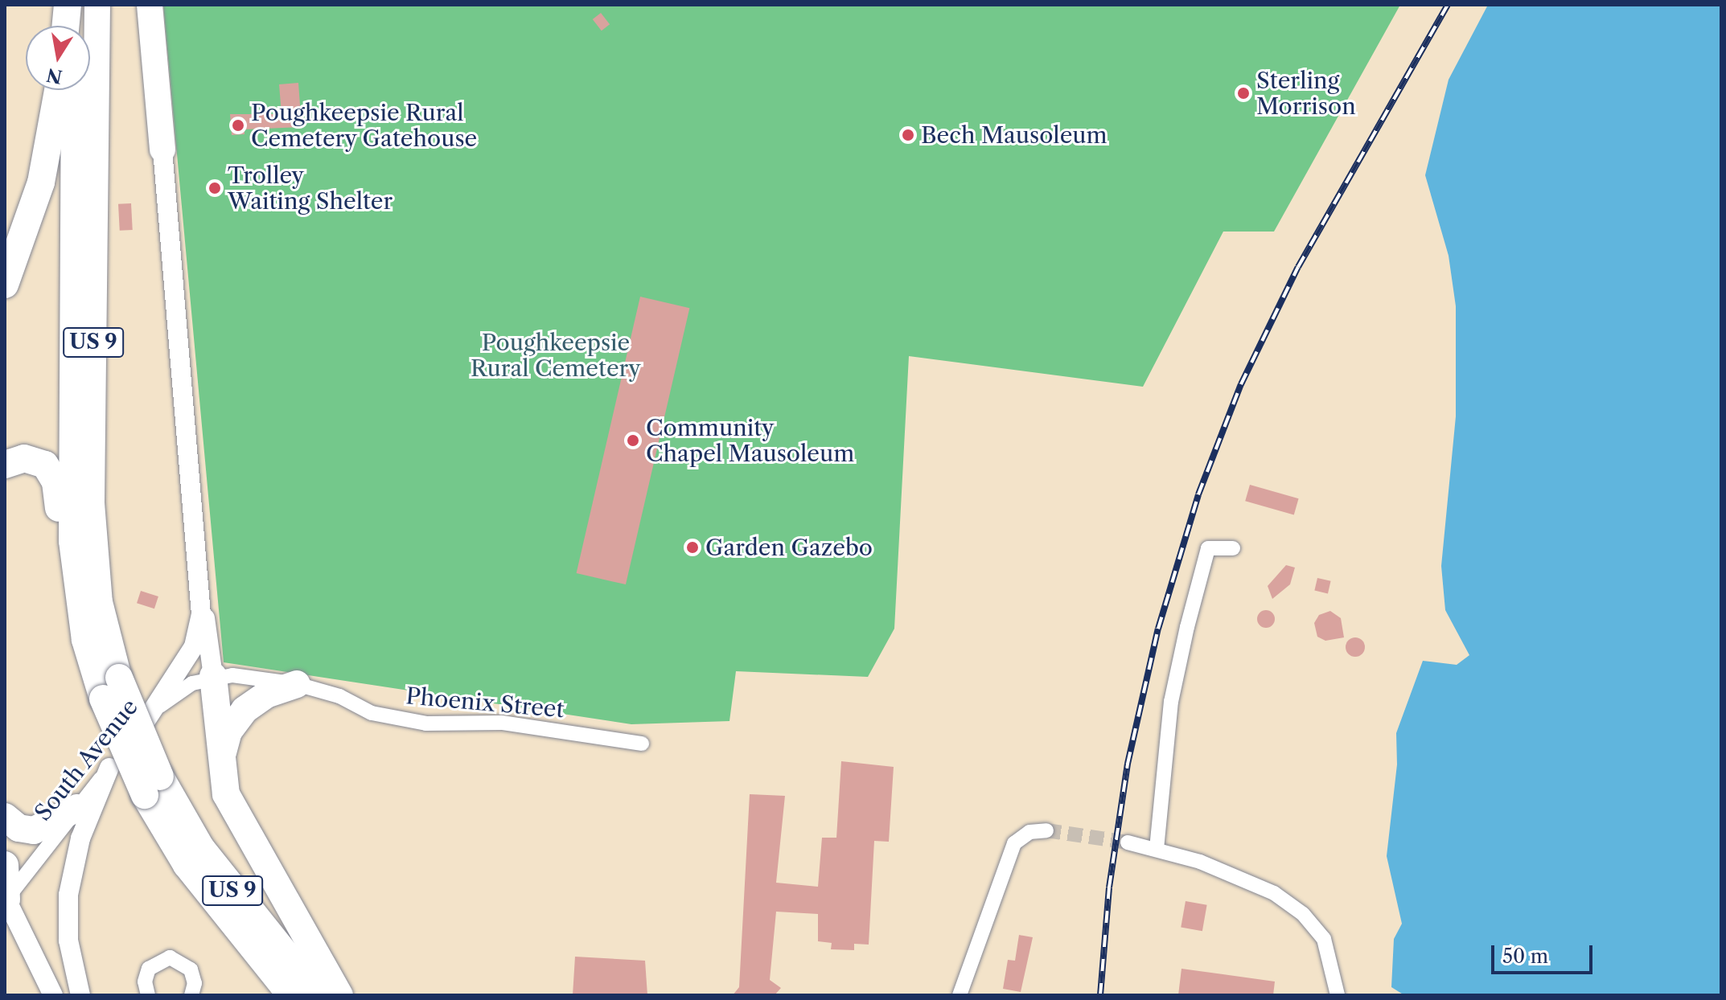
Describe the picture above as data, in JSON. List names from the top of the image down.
{
  "streets": {
    "highway": ["US 9"],
    "street": ["Phoenix Street", "South Avenue"]
  },
  "crossings": [
    ["Phoenix Street", "South Avenue"]
  ],
  "parks": ["Poughkeepsie Rural Cemetery"],
  "places": [
    "Sterling Morrison",
    "Poughkeepsie Rural Cemetery Gatehouse",
    "Bech Mausoleum",
    "Trolley Waiting Shelter",
    "Community Chapel Mausoleum",
    "Garden Gazebo"
  ],
  "scale_bar": "50 m",
  "north": "bottom"
}
